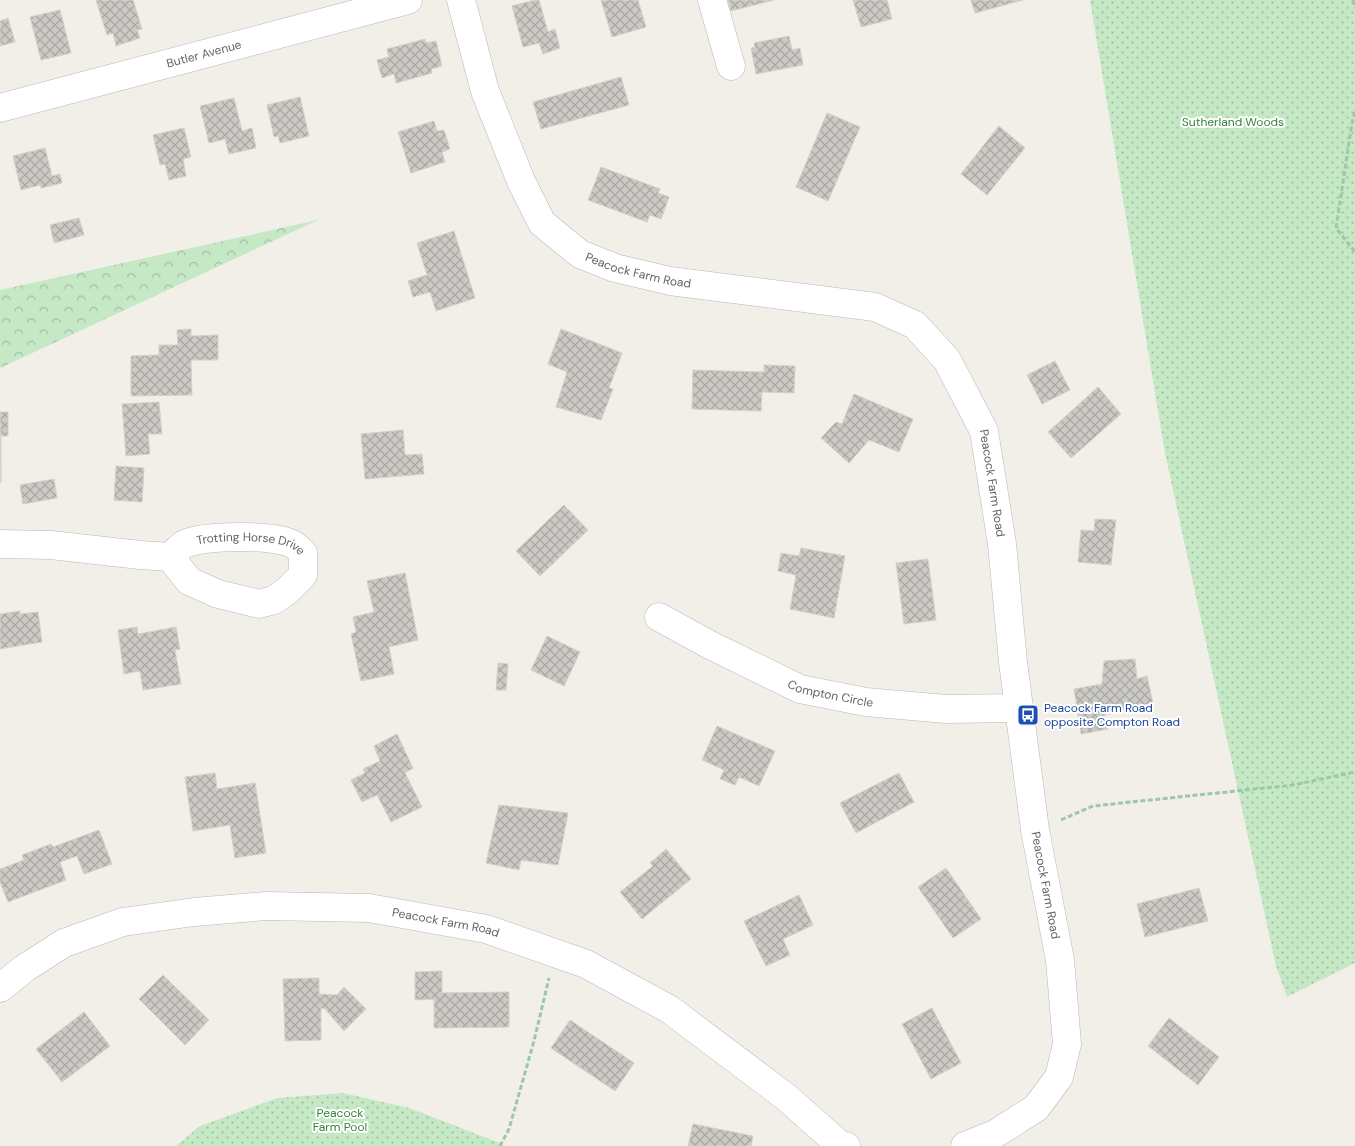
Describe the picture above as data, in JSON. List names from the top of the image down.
{
  "streets": {
    "street": ["Butler Avenue", "Peacock Farm Road", "Compton Circle"]
  },
  "crossings": [
    ["Peacock Farm Road", "Compton Circle"]
  ],
  "parks": ["Sutherland Woods", "Peacock Farm Pool"],
  "places": {
    "bus stop": ["Peacock Farm Road opposite Compton Road"]
  }
}
